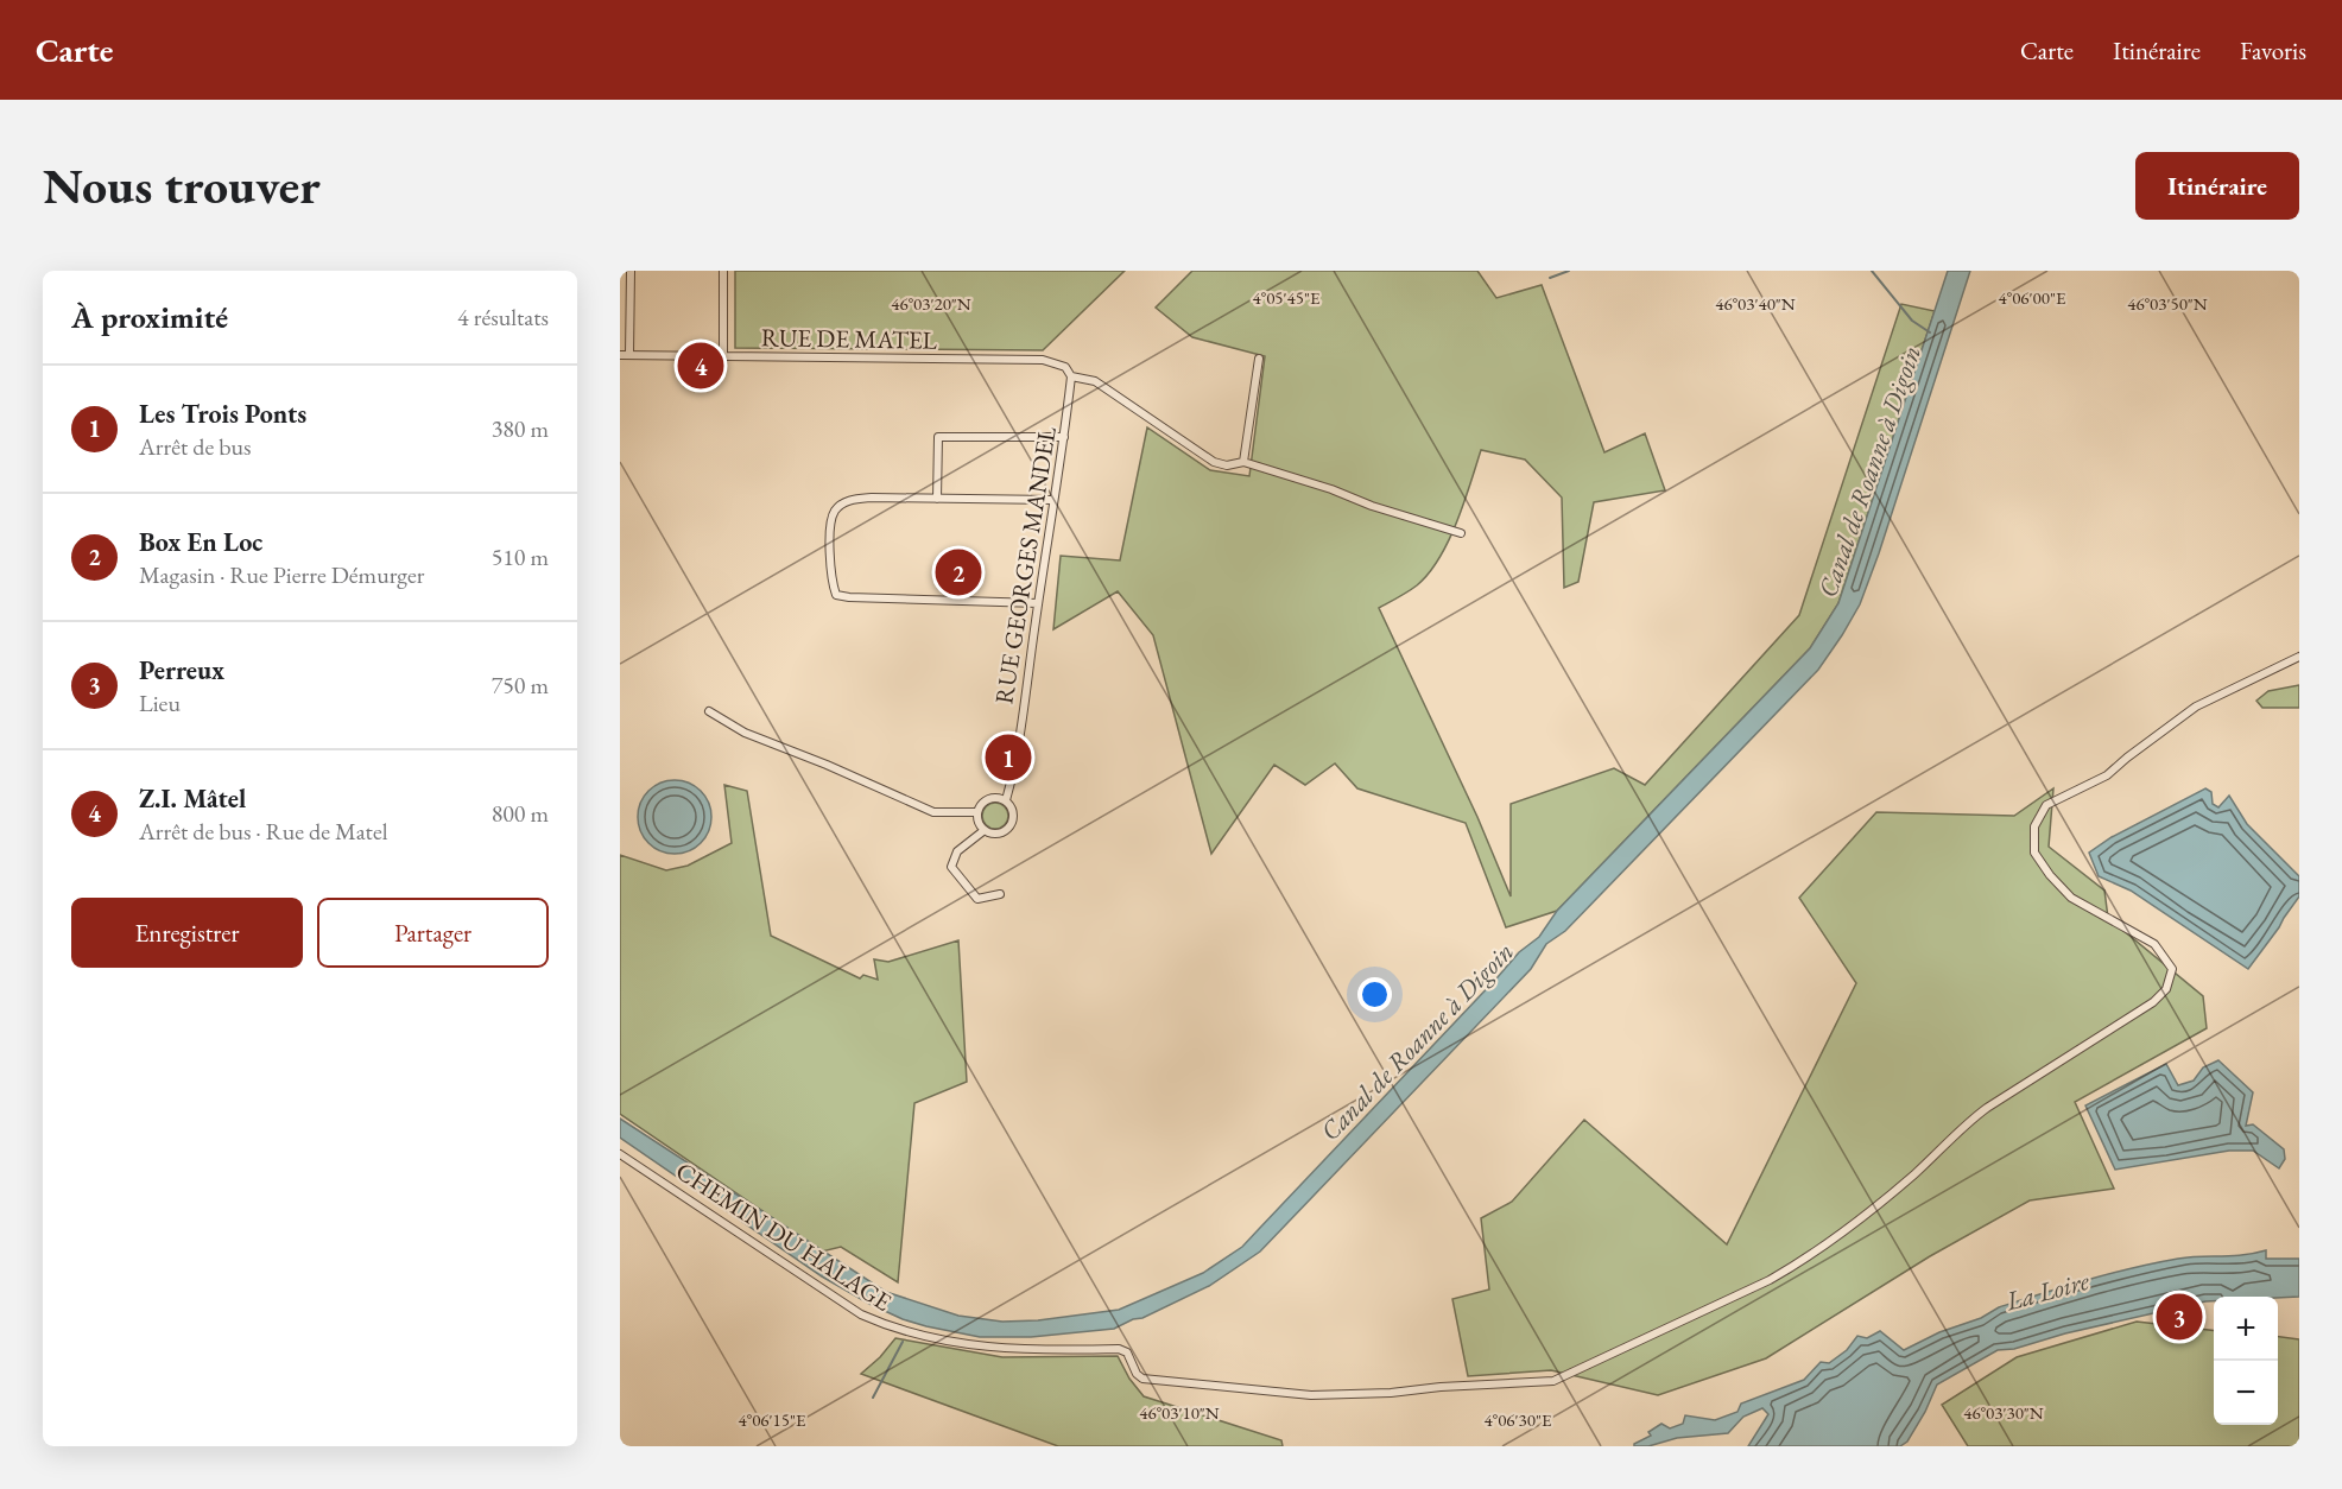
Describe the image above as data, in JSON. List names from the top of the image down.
{
  "streets": {
    "street": ["RUE DE MATEL", "RUE GEORGES MANDEL", "CHEMIN DU HALAGE"]
  },
  "crossings": [
    ["RUE DE MATEL", "RUE GEORGES MANDEL"]
  ],
  "water": ["Canal de Roanne à Digoin", "La Loire"],
  "page": {
    "header": "Carte",
    "nav": ["Carte", "Itinéraire", "Favoris"],
    "buttons": [
      "Itinéraire",
      ["Enregistrer", "Partager"]
    ],
    "title": "Nous trouver",
    "heading": ["À proximité", "4 résultats"],
    "pins": [
      "4",
      "2",
      "1",
      "3"
    ],
    "list": [
      {
        "mark": "1",
        "name": "Les Trois Ponts",
        "note": "Arrêt de bus",
        "value": "380 m"
      },
      {
        "mark": "2",
        "name": "Box En Loc",
        "note": "Magasin · Rue Pierre Démurger",
        "value": "510 m"
      },
      {
        "mark": "3",
        "name": "Perreux",
        "note": "Lieu",
        "value": "750 m"
      },
      {
        "mark": "4",
        "name": "Z.I. Mâtel",
        "note": "Arrêt de bus · Rue de Matel",
        "value": "800 m"
      }
    ],
    "map_buttons": ["+", "−"]
  },
  "coordinates": [
    "4°05'45\"E",
    "4°06'00\"E",
    "46°03'40\"N",
    "46°03'50\"N",
    "46°03'20\"N",
    "46°03'10\"N",
    "46°03'30\"N",
    "4°06'15\"E",
    "4°06'30\"E"
  ]
}
